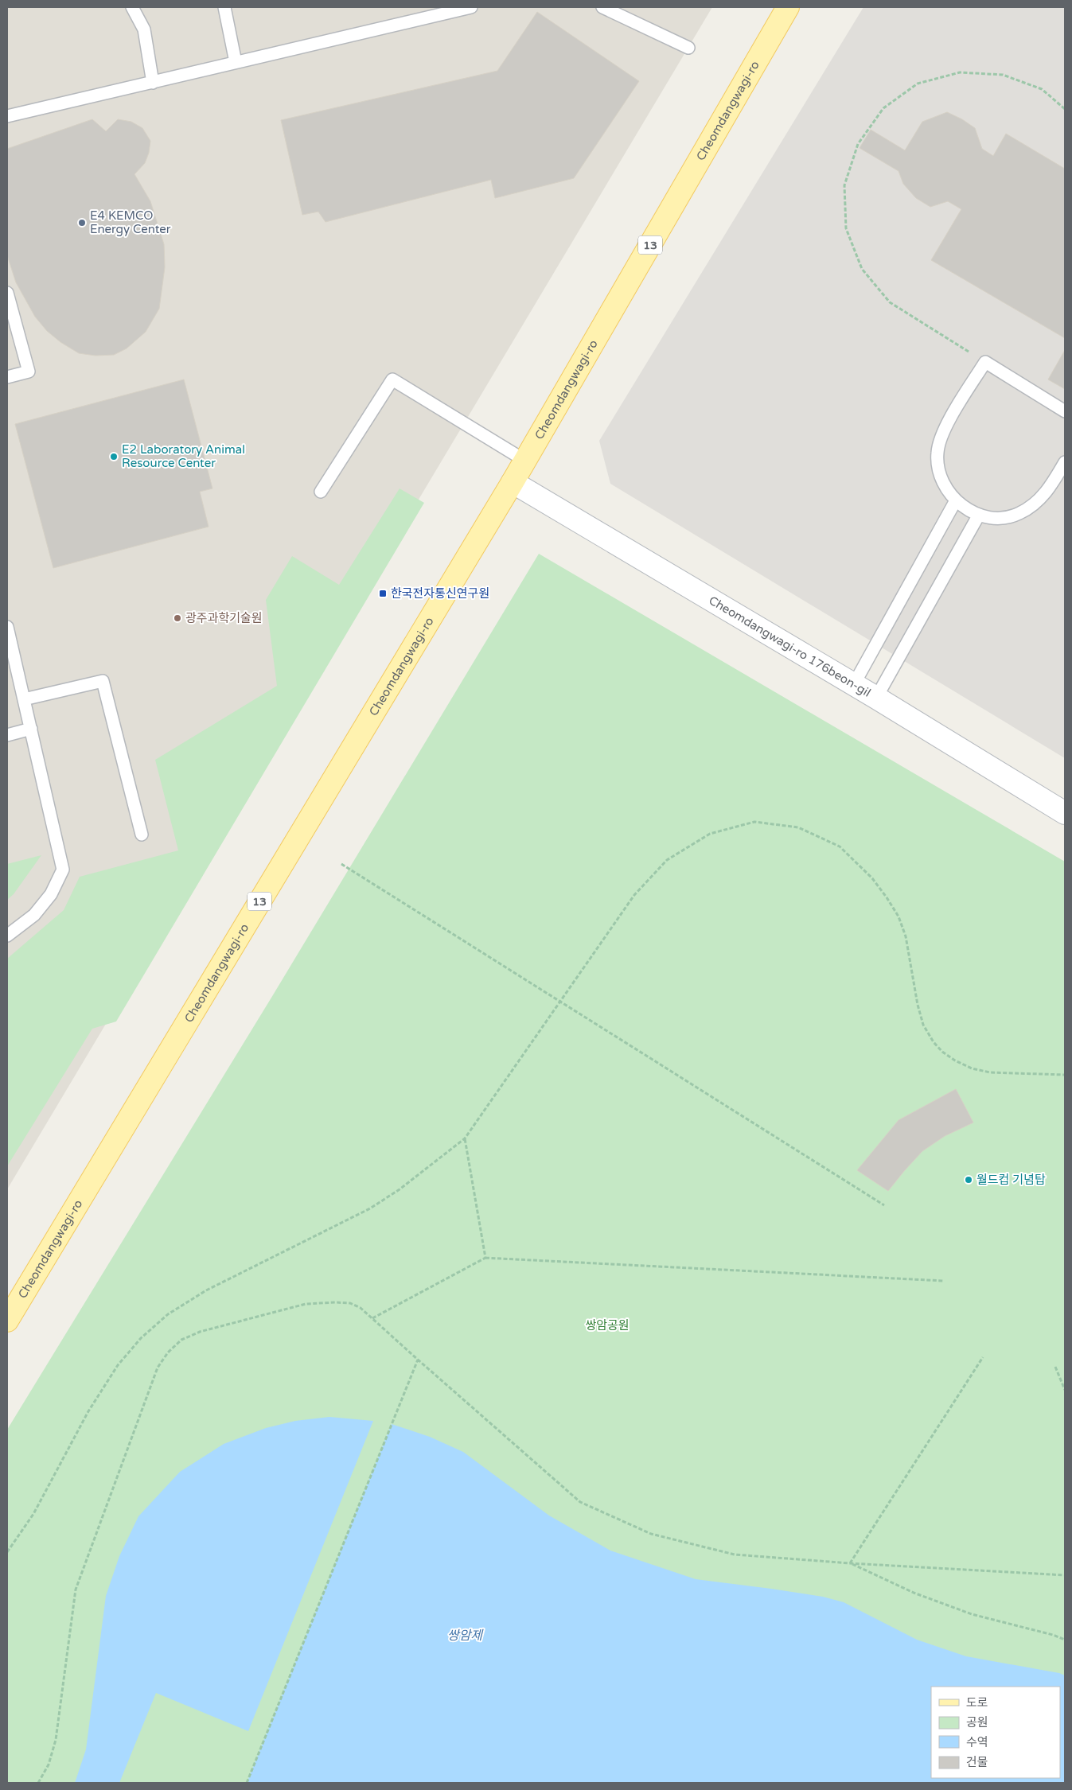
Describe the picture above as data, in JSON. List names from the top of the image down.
{
  "streets": {
    "main road": ["Cheomdangwagi-ro", "13"],
    "street": ["Cheomdangwagi-ro 176beon-gil"]
  },
  "crossings": [
    ["Cheomdangwagi-ro", "Cheomdangwagi-ro 176beon-gil"]
  ],
  "water": ["쌍암제"],
  "parks": ["쌍암공원"],
  "places": {
    "other": [
      "E4 KEMCO Energy Center",
      "E2 Laboratory Animal Resource Center",
      "광주과학기술원",
      "월드컵 기념탑"
    ],
    "transit": ["한국전자통신연구원"]
  },
  "legend": [
    "도로",
    "공원",
    "수역",
    "건물"
  ]
}
